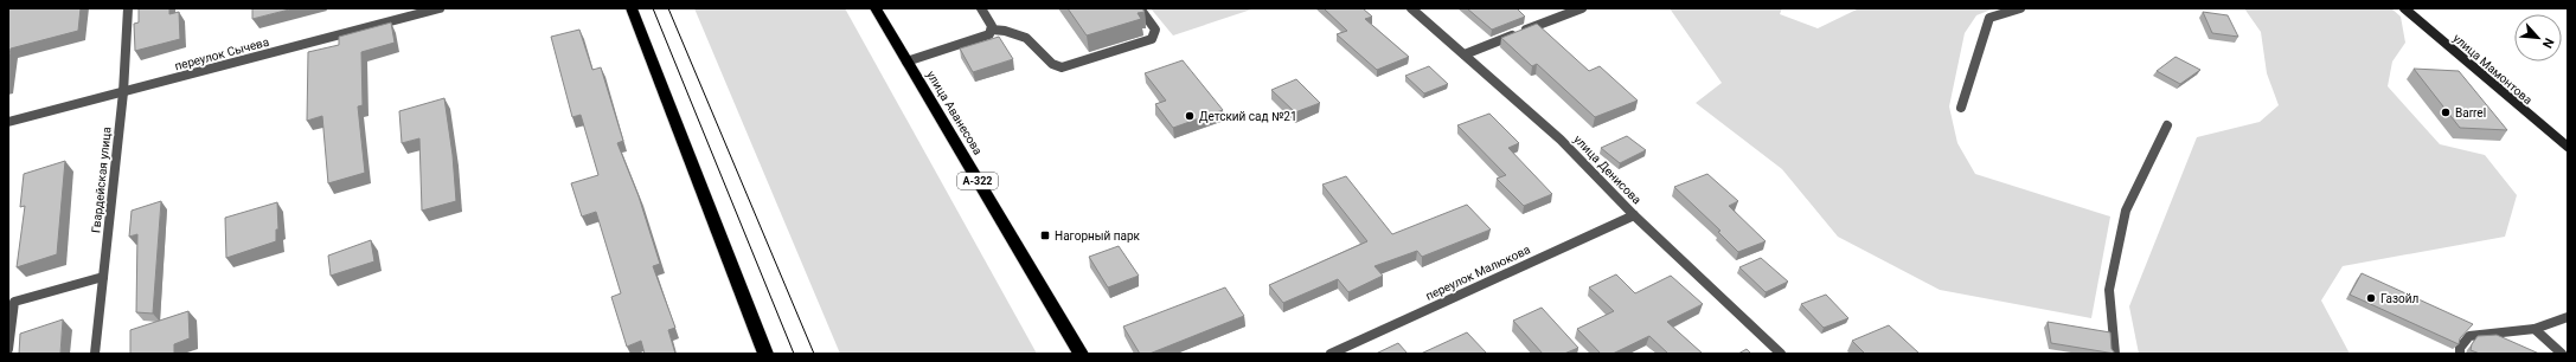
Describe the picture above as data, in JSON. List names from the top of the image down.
{
  "streets": {
    "highway": ["улица Аванесова", "А-322"],
    "main road": ["улица Мамонтова"],
    "street": [
      "переулок Сычева",
      "улица Денисова",
      "Гвардейская улица",
      "переулок Малюкова"
    ]
  },
  "crossings": [
    ["переулок Сычева", "Гвардейская улица"],
    ["улица Денисова", "переулок Малюкова"]
  ],
  "places": {
    "other": ["Barrel", "Детский сад №21", "Газойл"],
    "transit": ["Нагорный парк"]
  },
  "north": "bottom right"
}
